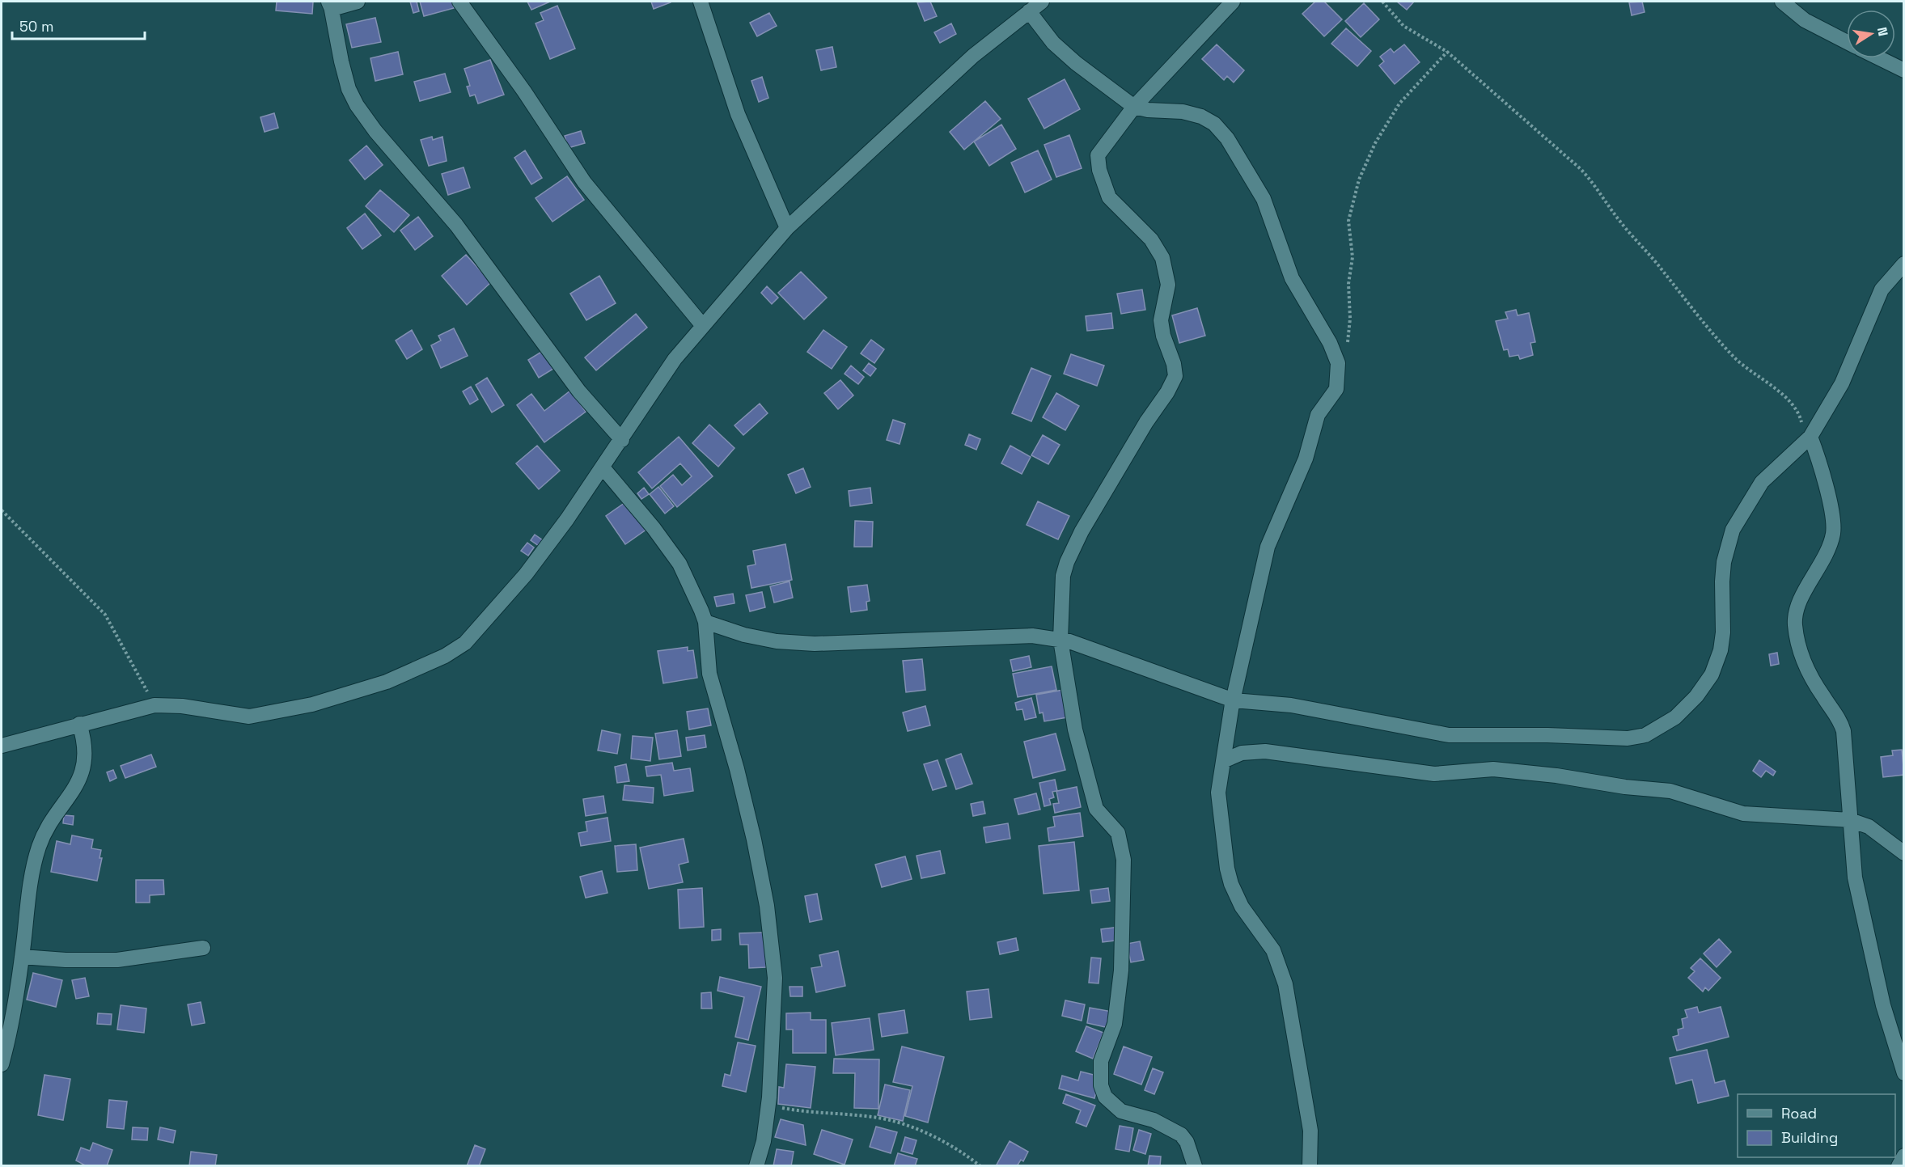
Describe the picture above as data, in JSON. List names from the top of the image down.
{
  "legend": ["Road", "Building"],
  "scale_bar": "50 m",
  "north": "right"
}
